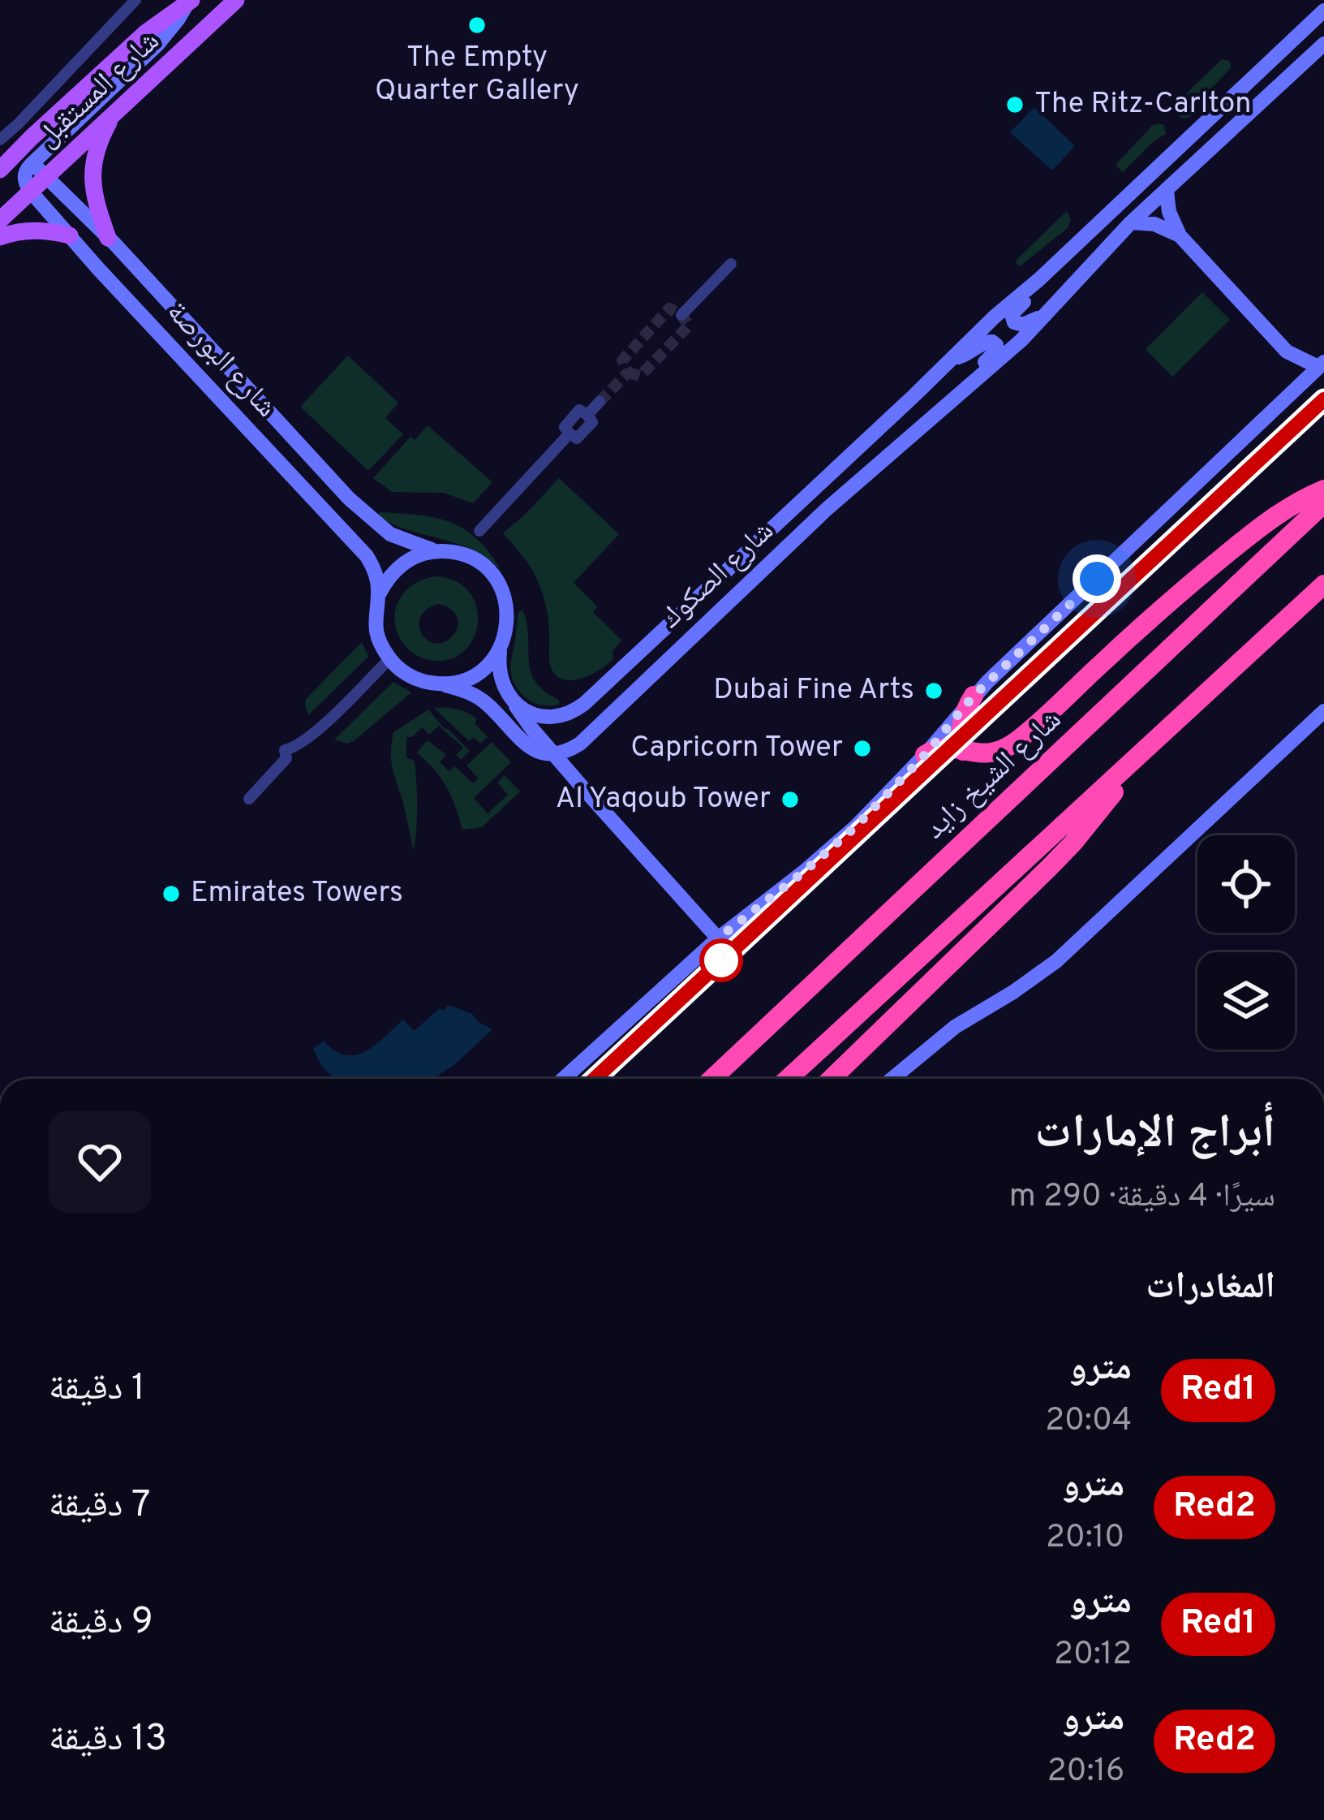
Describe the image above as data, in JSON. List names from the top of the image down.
{
  "streets": {
    "highway": ["شارع الشيخ زايد"],
    "main road": ["شارع المستقبل"],
    "street": ["شارع البورصة", "شارع الصكوك"]
  },
  "crossings": [
    ["شارع المستقبل", "شارع البورصة"]
  ],
  "places": [
    "The Empty Quarter Gallery",
    "The Ritz-Carlton",
    "Dubai Fine Arts",
    "Capricorn Tower",
    "Al Yaqoub Tower",
    "Emirates Towers"
  ],
  "lines": ["metro line Red1"],
  "page": {
    "heading": [
      ["أبراج الإمارات", "سيرًا · 4 دقيقة · 290 m"],
      "المغادرات"
    ],
    "list": [
      {
        "mark": "Red1",
        "name": "مترو",
        "note": "20:04",
        "value": "1 دقيقة"
      },
      {
        "mark": "Red2",
        "name": "مترو",
        "note": "20:10",
        "value": "7 دقيقة"
      },
      {
        "mark": "Red1",
        "name": "مترو",
        "note": "20:12",
        "value": "9 دقيقة"
      },
      {
        "mark": "Red2",
        "name": "مترو",
        "note": "20:16",
        "value": "13 دقيقة"
      }
    ]
  }
}
